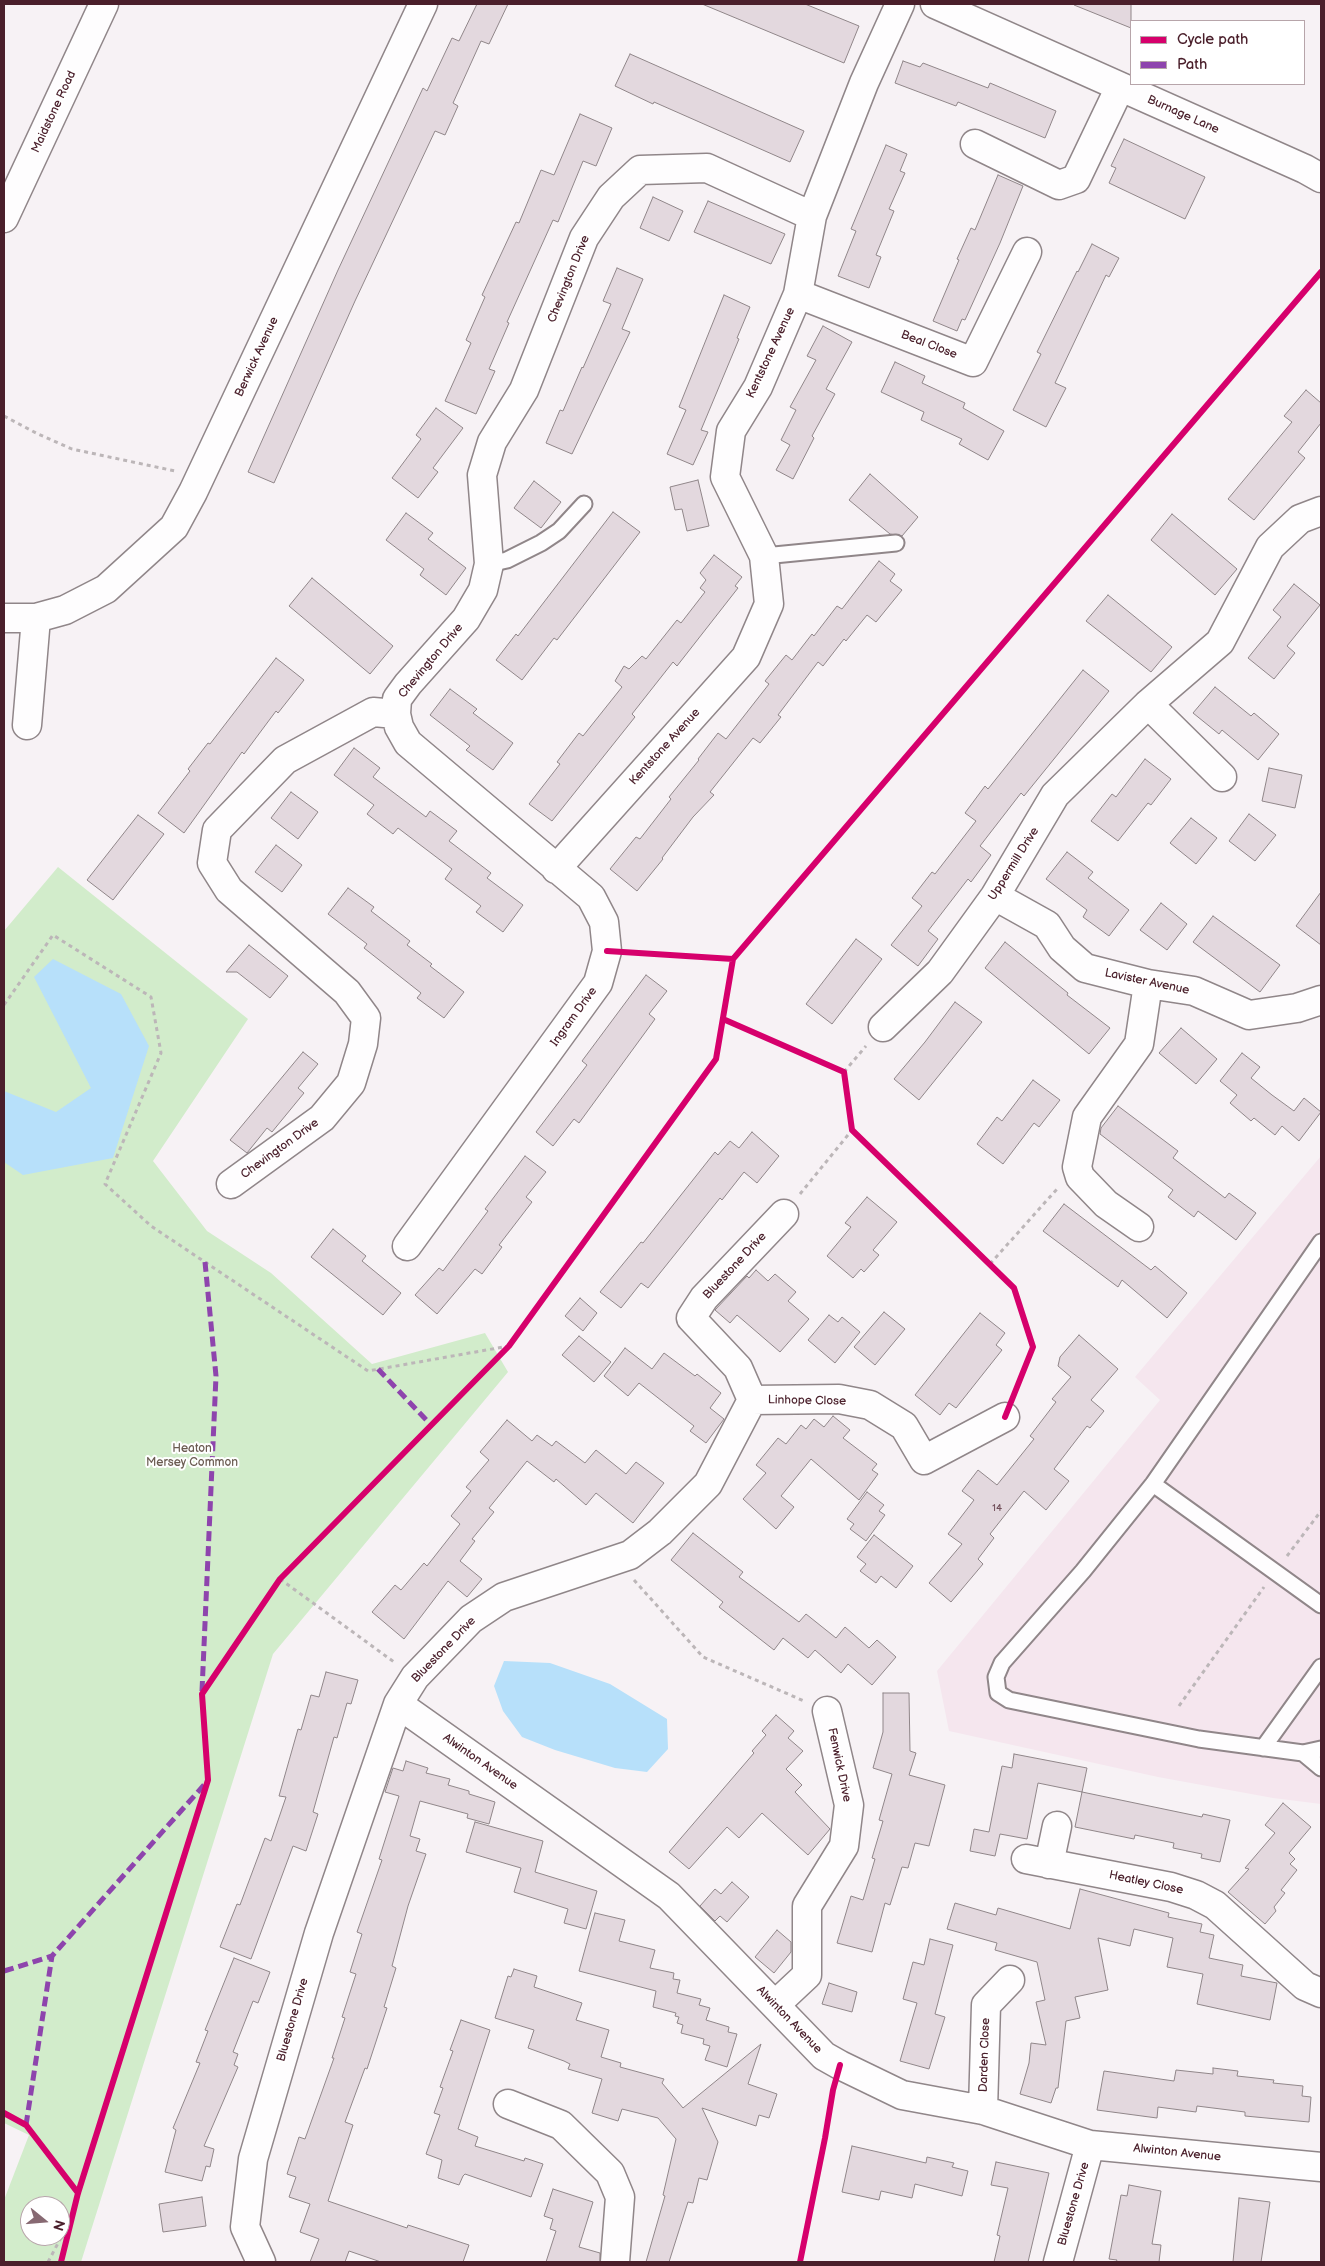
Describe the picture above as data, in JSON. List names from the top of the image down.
{
  "streets": {
    "street": [
      "Maidstone Road",
      "Burnage Lane",
      "Chevington Drive",
      "Beal Close",
      "Kentstone Avenue",
      "Berwick Avenue",
      "Uppermill Drive",
      "Lavister Avenue",
      "Ingram Drive",
      "Bluestone Drive",
      "Linhope Close",
      "Alwinton Avenue",
      "Fenwick Drive",
      "Heatley Close",
      "Darden Close"
    ]
  },
  "crossings": [
    ["Chevington Drive", "Kentstone Avenue"],
    ["Chevington Drive", "Ingram Drive"],
    ["Beal Close", "Kentstone Avenue"],
    ["Kentstone Avenue", "Ingram Drive"],
    ["Uppermill Drive", "Lavister Avenue"],
    ["Bluestone Drive", "Linhope Close"],
    ["Bluestone Drive", "Alwinton Avenue"],
    ["Alwinton Avenue", "Fenwick Drive"],
    ["Alwinton Avenue", "Darden Close"]
  ],
  "parks": ["Heaton Mersey Common"],
  "house_numbers": ["14"],
  "legend": ["Cycle path", "Path"],
  "north": "right"
}
